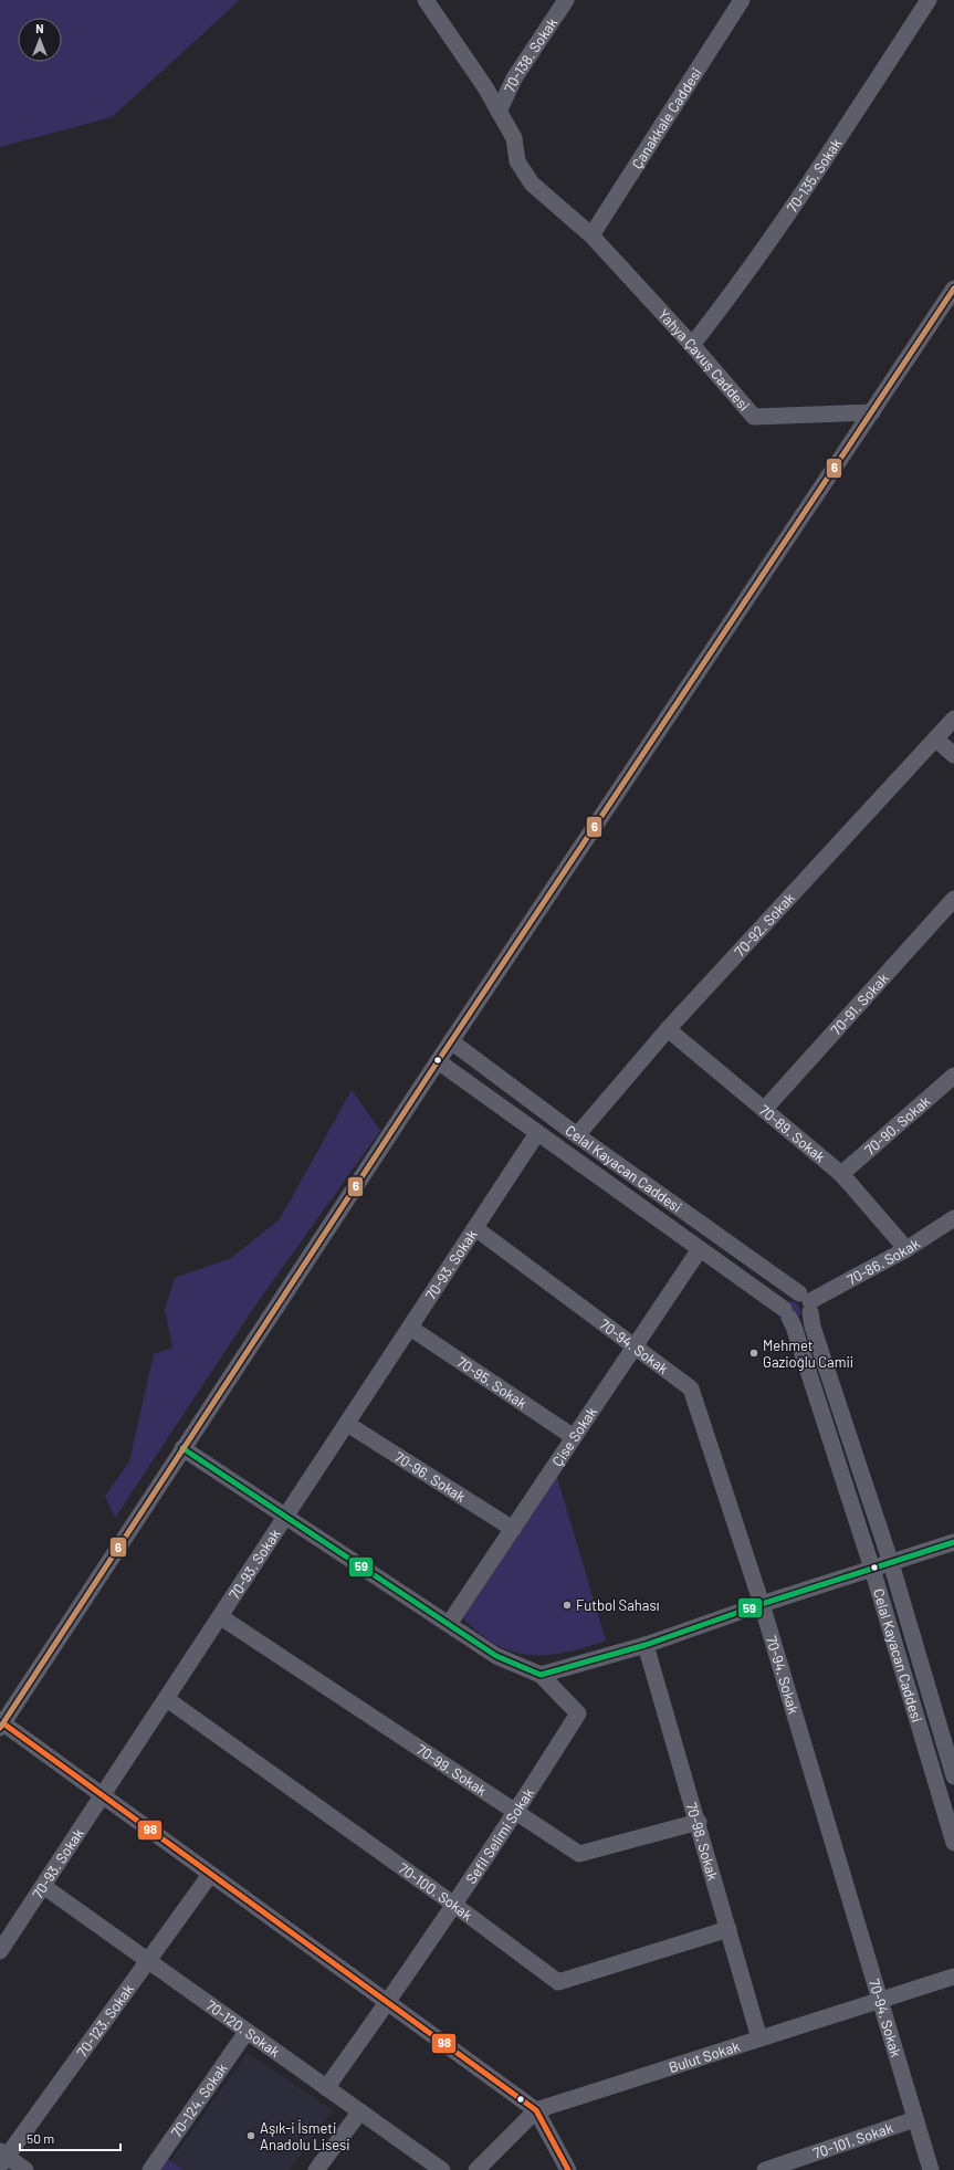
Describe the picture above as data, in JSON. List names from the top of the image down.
{
  "streets": {
    "street": [
      "70-138. Sokak",
      "Çanakkale Caddesi",
      "70-135. Sokak",
      "Yahya Çavuş Caddesi",
      "70-92. Sokak",
      "70-91. Sokak",
      "70-90. Sokak",
      "70-89. Sokak",
      "Celal Kayacan Caddesi",
      "70-86. Sokak",
      "70-93. Sokak",
      "70-94. Sokak",
      "70-95. Sokak",
      "Çise Sokak",
      "70-96. Sokak",
      "70-99. Sokak",
      "Sefil Selimi Sokak",
      "70-98. Sokak",
      "70-100. Sokak",
      "70-123. Sokak",
      "70-120. Sokak",
      "Bulut Sokak",
      "70-124. Sokak",
      "70-101. Sokak"
    ]
  },
  "crossings": [
    ["70-138. Sokak", "Yahya Çavuş Caddesi"],
    ["Çanakkale Caddesi", "Yahya Çavuş Caddesi"],
    ["70-135. Sokak", "Yahya Çavuş Caddesi"],
    ["70-92. Sokak", "70-89. Sokak"],
    ["70-92. Sokak", "Celal Kayacan Caddesi"],
    ["70-91. Sokak", "70-89. Sokak"],
    ["70-90. Sokak", "70-89. Sokak"],
    ["70-89. Sokak", "70-86. Sokak"],
    ["Celal Kayacan Caddesi", "70-86. Sokak"],
    ["Celal Kayacan Caddesi", "70-93. Sokak"],
    ["Celal Kayacan Caddesi", "Çise Sokak"],
    ["70-93. Sokak", "70-94. Sokak"],
    ["70-93. Sokak", "70-95. Sokak"],
    ["70-93. Sokak", "70-96. Sokak"],
    ["70-93. Sokak", "70-99. Sokak"],
    ["70-93. Sokak", "70-100. Sokak"],
    ["70-93. Sokak", "70-120. Sokak"],
    ["70-94. Sokak", "Çise Sokak"],
    ["70-94. Sokak", "Bulut Sokak"],
    ["70-94. Sokak", "70-101. Sokak"],
    ["70-95. Sokak", "Çise Sokak"],
    ["Çise Sokak", "70-96. Sokak"],
    ["70-99. Sokak", "Sefil Selimi Sokak"],
    ["70-99. Sokak", "70-98. Sokak"],
    ["Sefil Selimi Sokak", "70-100. Sokak"],
    ["Sefil Selimi Sokak", "70-120. Sokak"],
    ["70-98. Sokak", "70-100. Sokak"],
    ["70-98. Sokak", "Bulut Sokak"],
    ["70-123. Sokak", "70-120. Sokak"],
    ["70-120. Sokak", "70-124. Sokak"]
  ],
  "places": ["Mehmet Gazioğlu Camii", "Futbol Sahası", "Aşık-i İsmeti Anadolu Lisesi"],
  "lines": ["transit line 6", "transit line 59", "transit line 98"],
  "scale_bar": "50 m",
  "north": "top"
}
